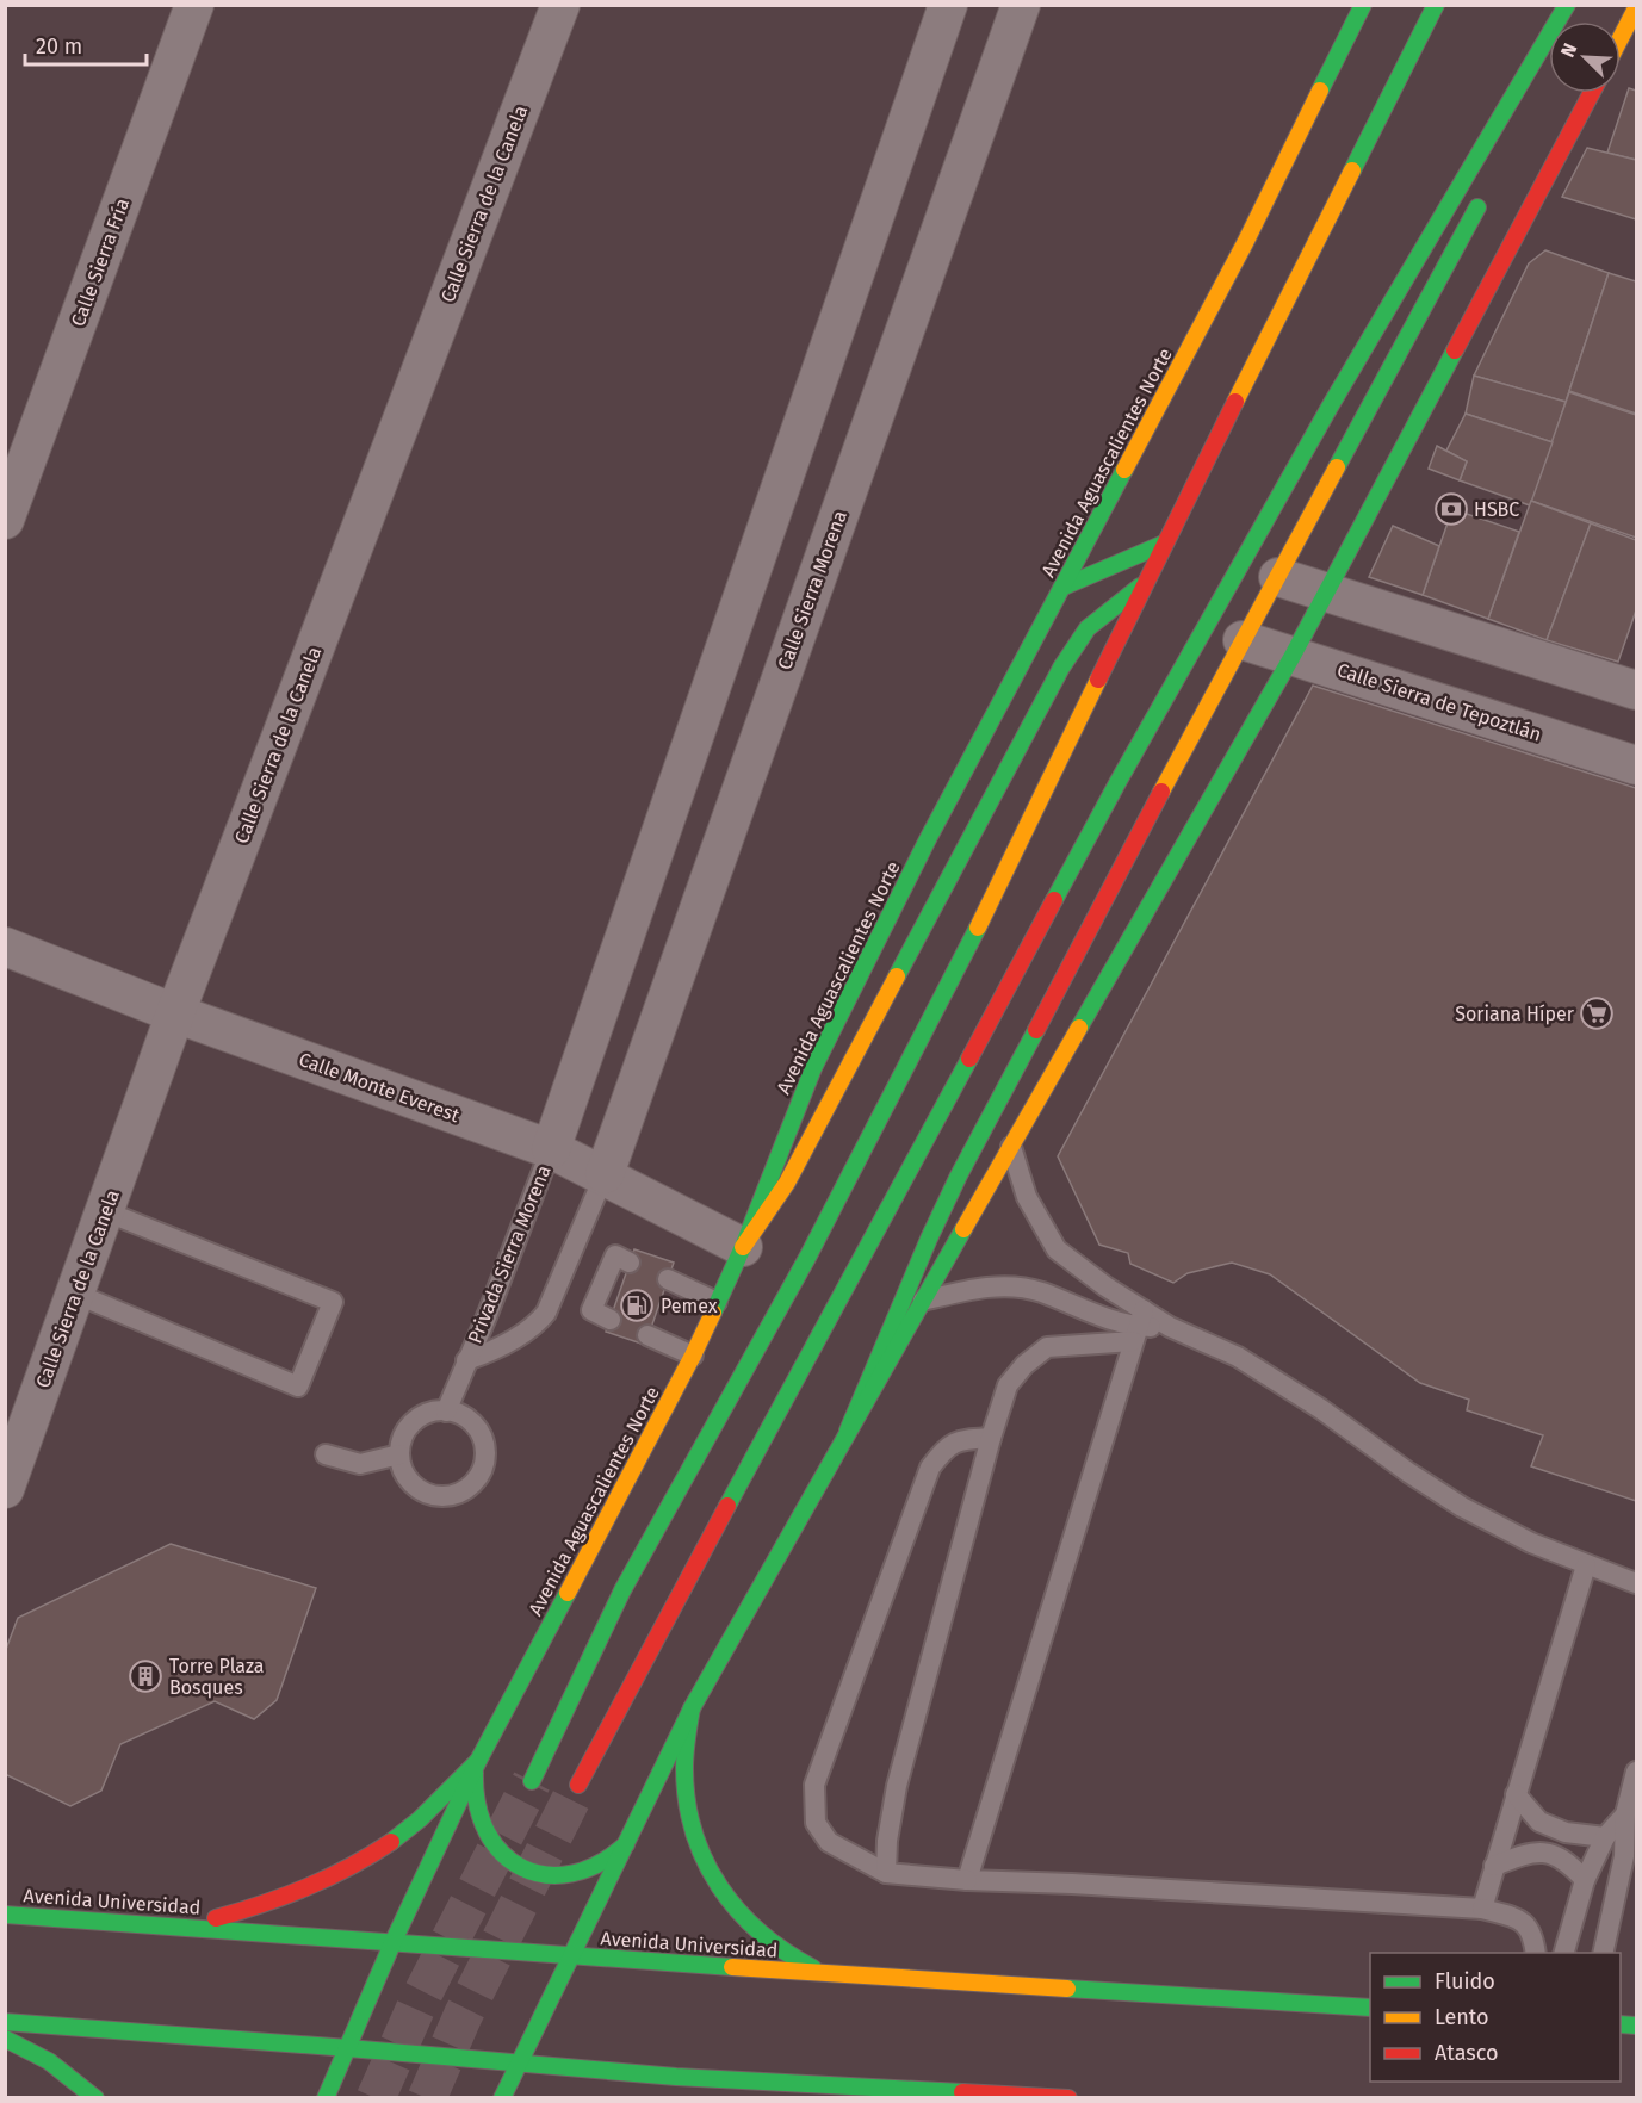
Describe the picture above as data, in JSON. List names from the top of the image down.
{
  "streets": {
    "main road": ["Avenida Aguascalientes Norte", "Avenida Universidad"],
    "street": [
      "Calle Sierra de la Canela",
      "Calle Sierra Fría",
      "Calle Sierra Morena",
      "Calle Sierra de Tepoztlán",
      "Calle Monte Everest"
    ],
    "lane": ["Privada Sierra Morena"]
  },
  "crossings": [
    ["Calle Sierra de la Canela", "Calle Monte Everest"],
    ["Avenida Aguascalientes Norte", "Calle Monte Everest"],
    ["Avenida Aguascalientes Norte", "Avenida Universidad"],
    ["Calle Sierra Morena", "Calle Monte Everest"],
    ["Calle Sierra Morena", "Privada Sierra Morena"],
    ["Calle Monte Everest", "Privada Sierra Morena"]
  ],
  "places": {
    "bank": ["HSBC"],
    "supermarket": ["Soriana Híper"],
    "fuel station": ["Pemex"],
    "building": ["Torre Plaza Bosques"]
  },
  "legend": ["Fluido", "Lento", "Atasco"],
  "scale_bar": "20 m",
  "north": "top left"
}
